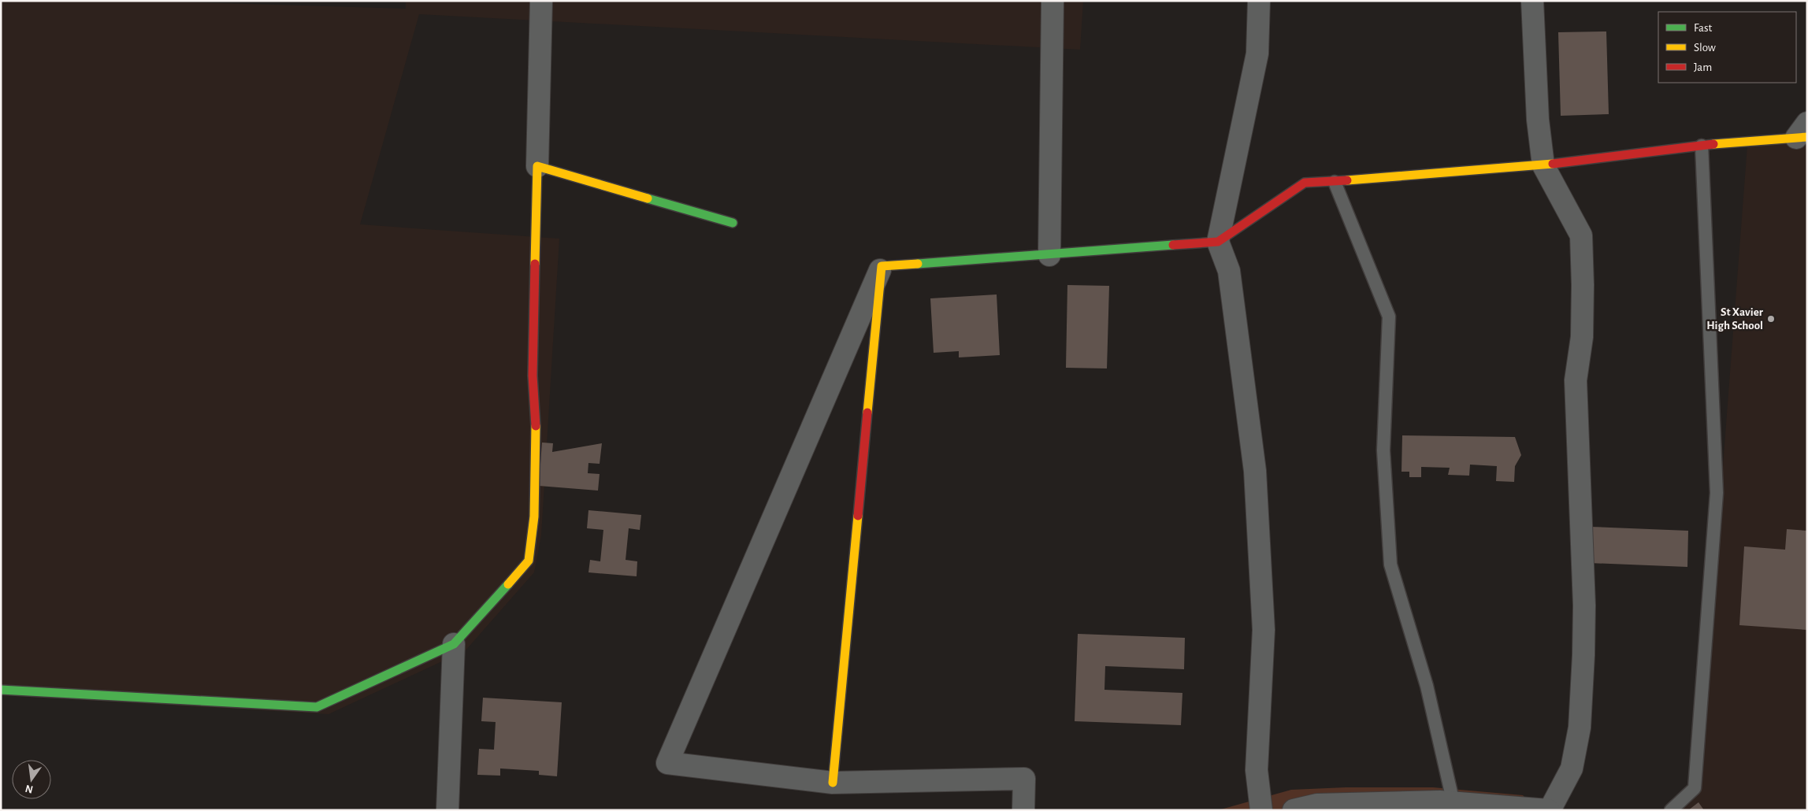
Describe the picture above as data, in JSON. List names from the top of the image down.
{
  "places": ["St Xavier High School"],
  "legend": ["Fast", "Slow", "Jam"],
  "north": "bottom"
}
